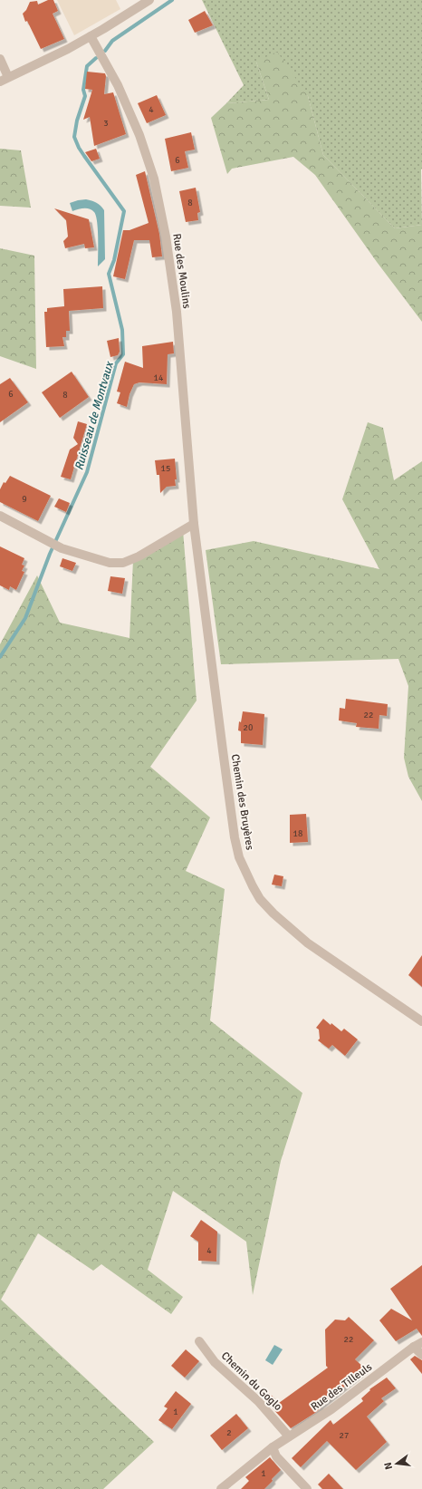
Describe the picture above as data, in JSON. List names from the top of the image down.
{
  "streets": {
    "street": [
      "Rue des Moulins",
      "Chemin des Bruyères",
      "Chemin du Goglo",
      "Rue des Tilleuls"
    ]
  },
  "crossings": [
    ["Rue des Moulins", "Chemin des Bruyères"],
    ["Chemin du Goglo", "Rue des Tilleuls"]
  ],
  "water": ["Ruisseau de Montvaux"],
  "house_numbers": [
    "4",
    "3",
    "6",
    "8",
    "14",
    "6",
    "8",
    "15",
    "9",
    "22",
    "20",
    "18",
    "4",
    "22",
    "1",
    "2",
    "27",
    "1"
  ],
  "north": "left"
}
